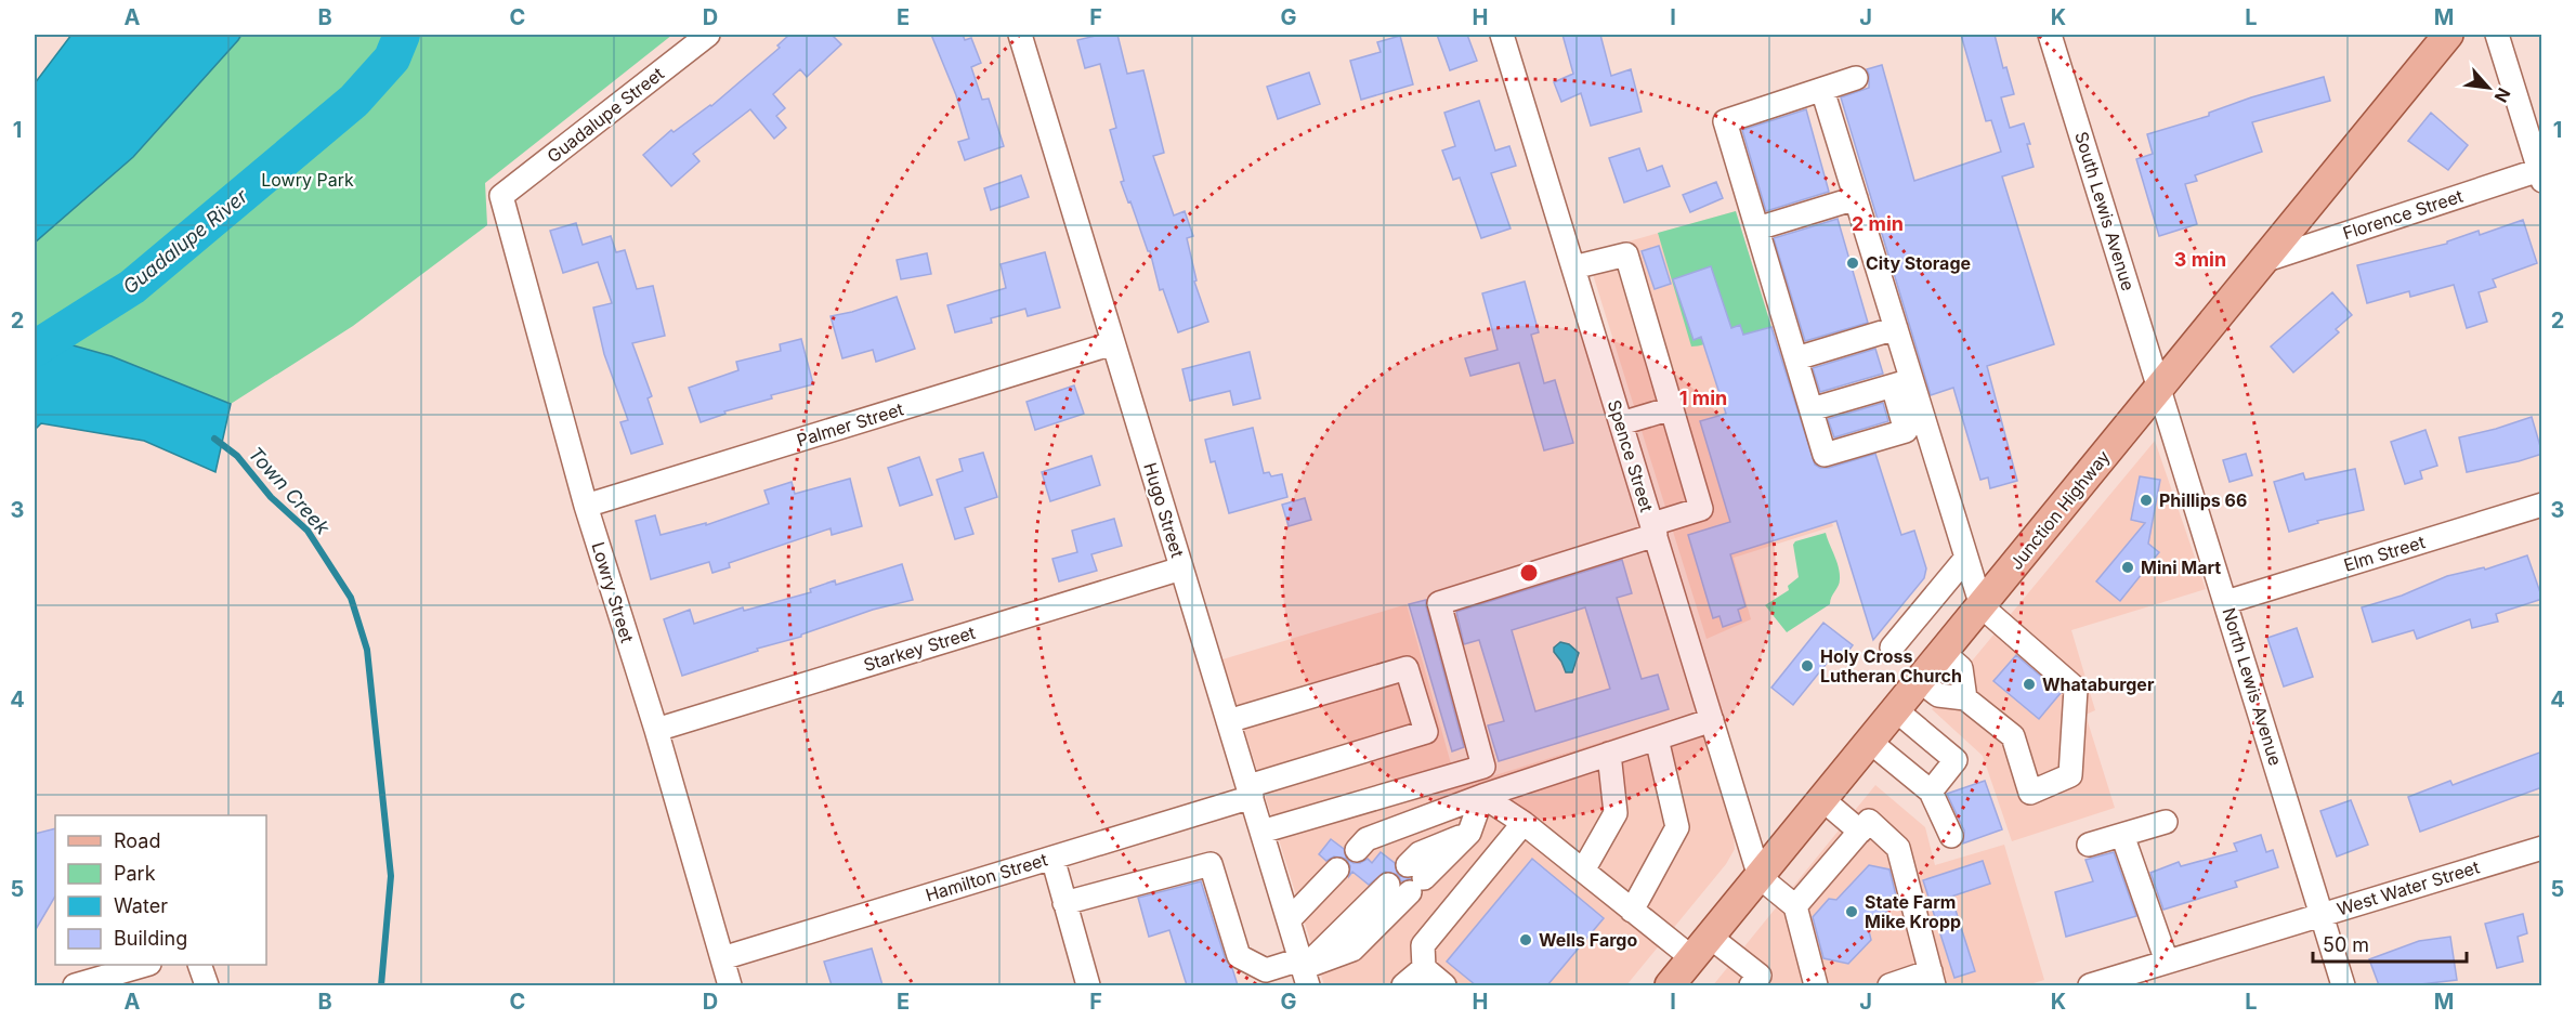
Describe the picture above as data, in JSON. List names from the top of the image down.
{
  "streets": {
    "main road": ["Junction Highway"],
    "street": [
      "Guadalupe Street",
      "South Lewis Avenue",
      "Florence Street",
      "Palmer Street",
      "Spence Street",
      "Hugo Street",
      "Elm Street",
      "Lowry Street",
      "Starkey Street",
      "North Lewis Avenue",
      "Hamilton Street",
      "West Water Street"
    ]
  },
  "crossings": [
    ["Guadalupe Street", "Lowry Street"],
    ["South Lewis Avenue", "Junction Highway"],
    ["South Lewis Avenue", "North Lewis Avenue"],
    ["Florence Street", "Junction Highway"],
    ["Palmer Street", "Hugo Street"],
    ["Palmer Street", "Lowry Street"],
    ["Spence Street", "Junction Highway"],
    ["Hugo Street", "Starkey Street"],
    ["Hugo Street", "Hamilton Street"],
    ["Junction Highway", "North Lewis Avenue"],
    ["Elm Street", "North Lewis Avenue"],
    ["Lowry Street", "Starkey Street"],
    ["Lowry Street", "Hamilton Street"],
    ["North Lewis Avenue", "West Water Street"]
  ],
  "water": ["Guadalupe River", "Town Creek"],
  "parks": ["Lowry Park"],
  "places": [
    "City Storage",
    "Phillips 66",
    "Mini Mart",
    "Holy Cross Lutheran Church",
    "Whataburger",
    "State Farm Mike Kropp",
    "Wells Fargo"
  ],
  "legend": [
    "Road",
    "Park",
    "Water",
    "Building"
  ],
  "scale_bar": "50 m",
  "north": "bottom right",
  "grid": {
    "columns": [
      "A",
      "B",
      "C",
      "D",
      "E",
      "F",
      "G",
      "H",
      "I",
      "J",
      "K",
      "L",
      "M"
    ],
    "rows": [
      "1",
      "2",
      "3",
      "4",
      "5"
    ]
  },
  "rings": ["2 min", "3 min", "1 min"]
}
